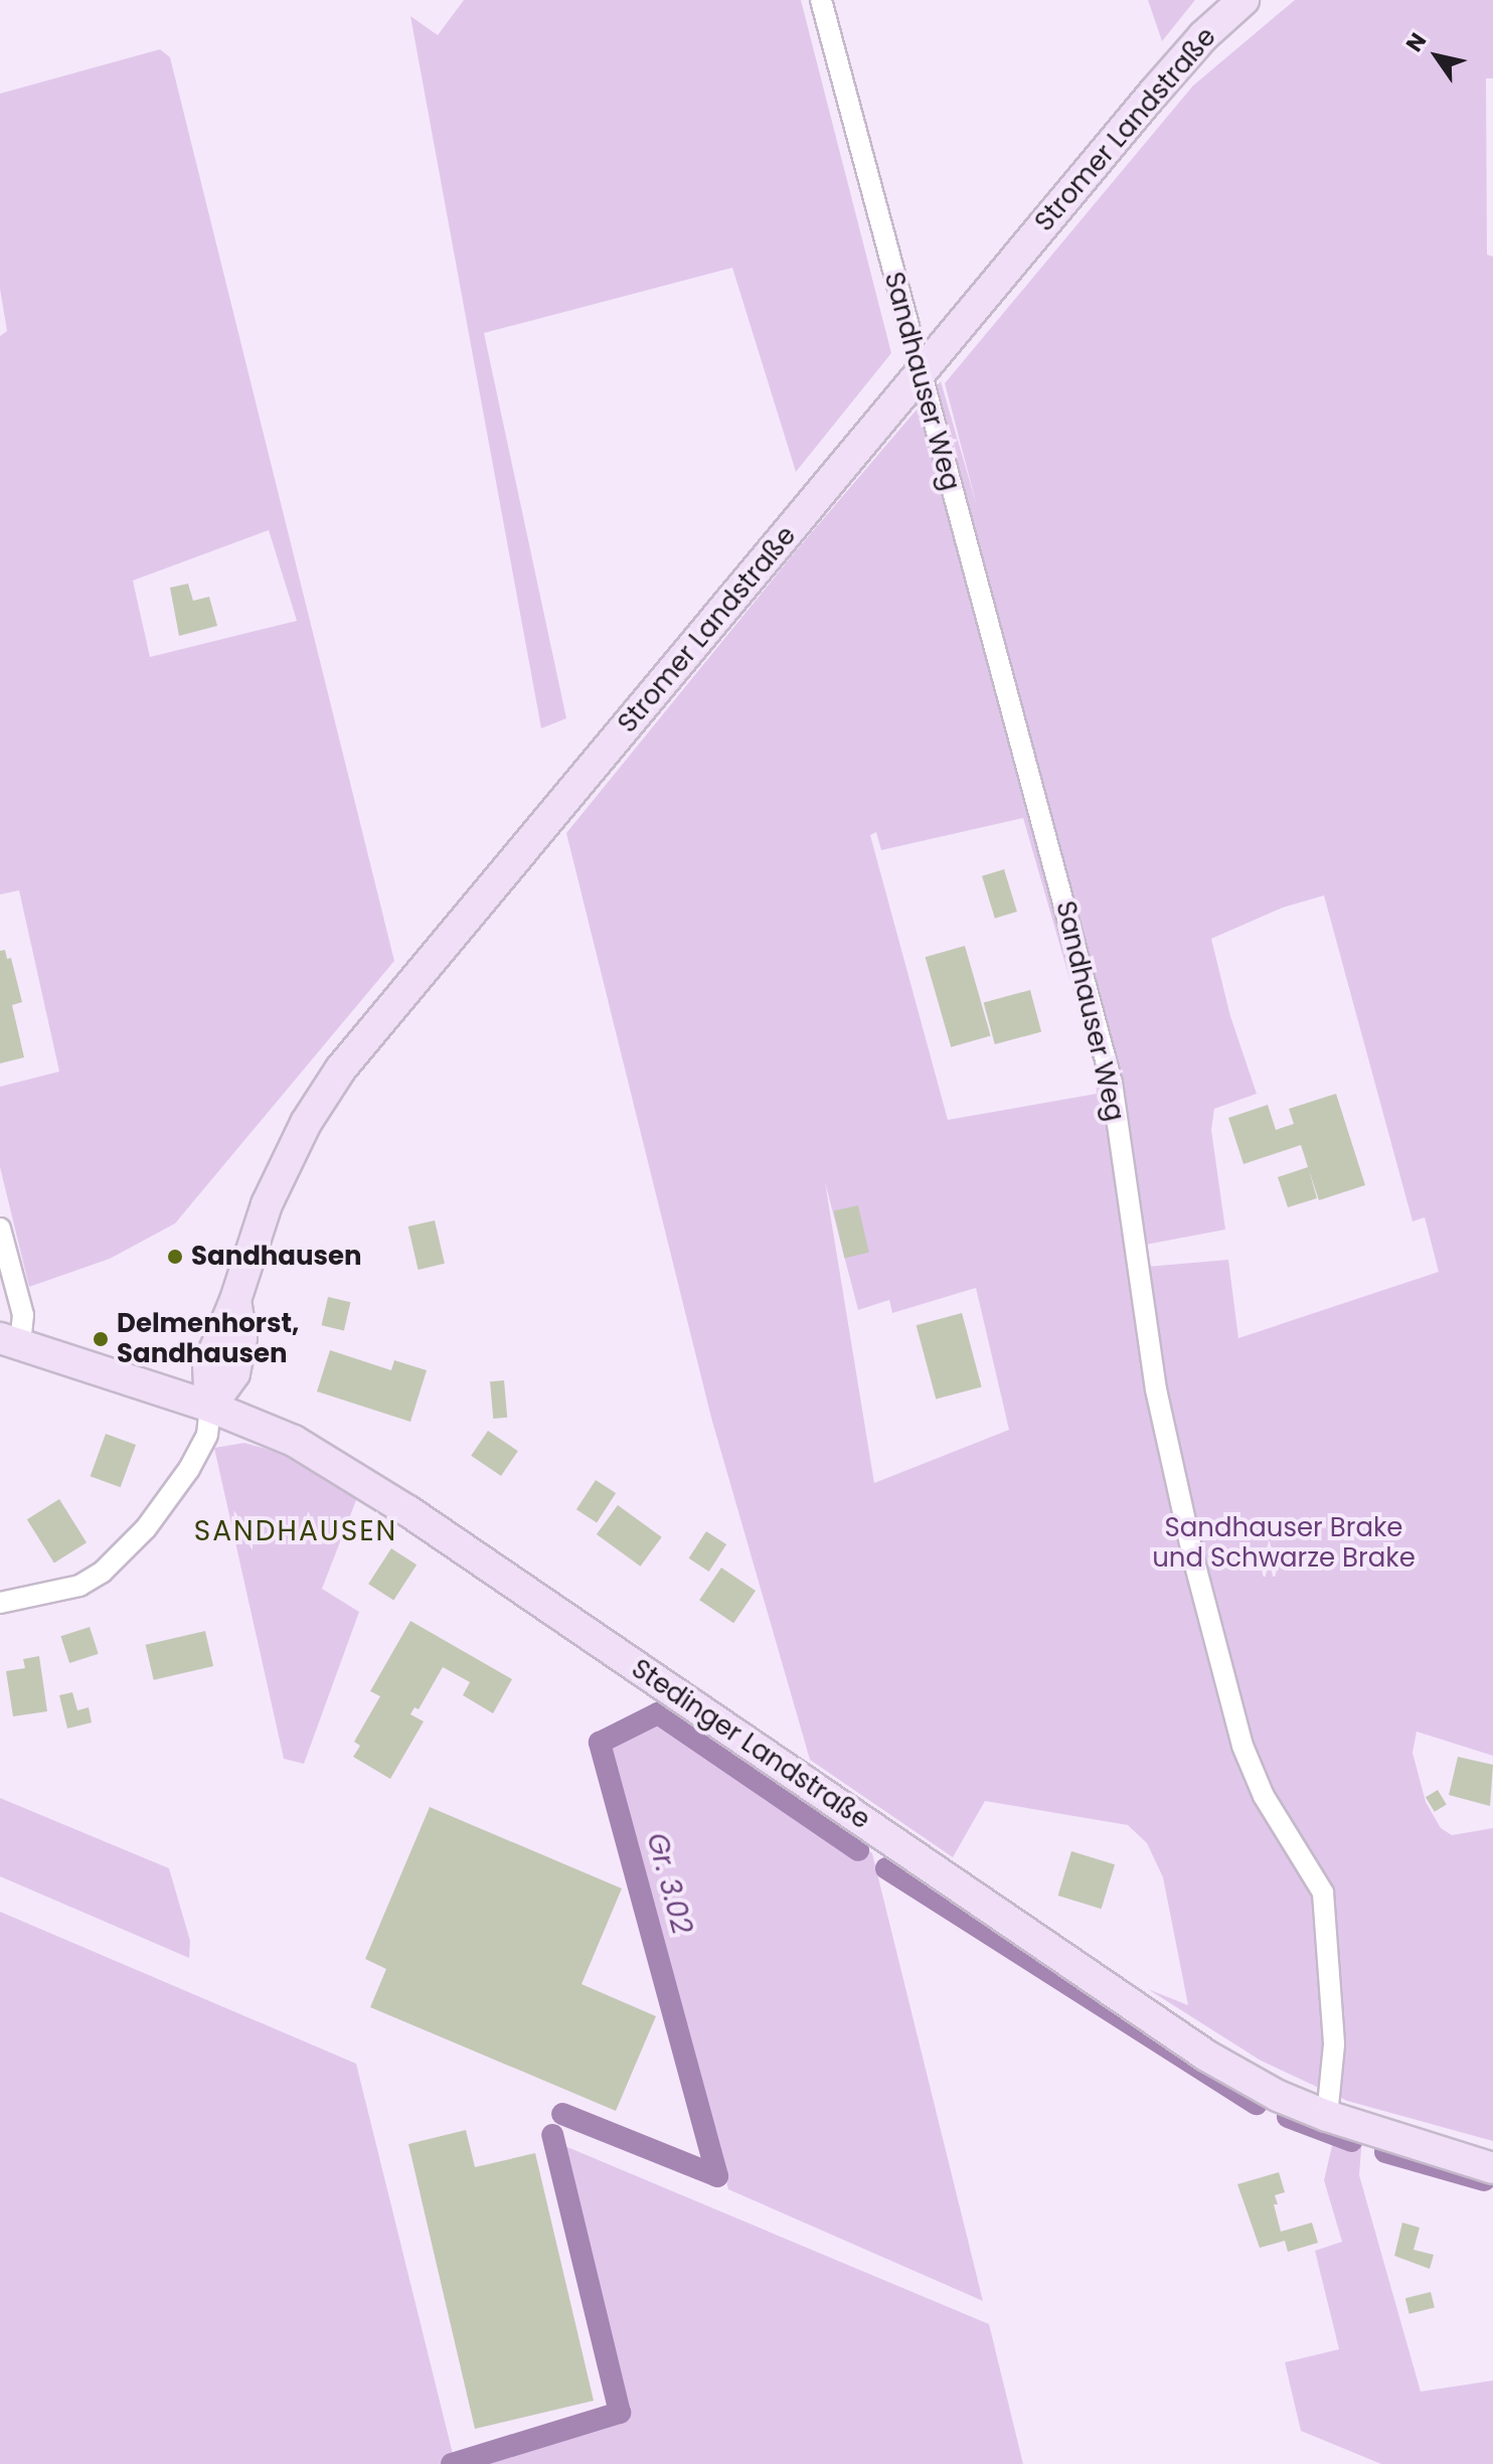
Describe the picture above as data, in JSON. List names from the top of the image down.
{
  "streets": {
    "main road": ["Stromer Landstraße", "Stedinger Landstraße"],
    "street": ["Sandhauser Weg"]
  },
  "crossings": [
    ["Stromer Landstraße", "Sandhauser Weg"],
    ["Stromer Landstraße", "Stedinger Landstraße"],
    ["Sandhauser Weg", "Stedinger Landstraße"]
  ],
  "districts": ["SANDHAUSEN"],
  "water": ["Gr. 3.02"],
  "parks": ["Sandhauser Brake und Schwarze Brake"],
  "places": ["Sandhausen", "Delmenhorst, Sandhausen"],
  "north": "top left"
}
